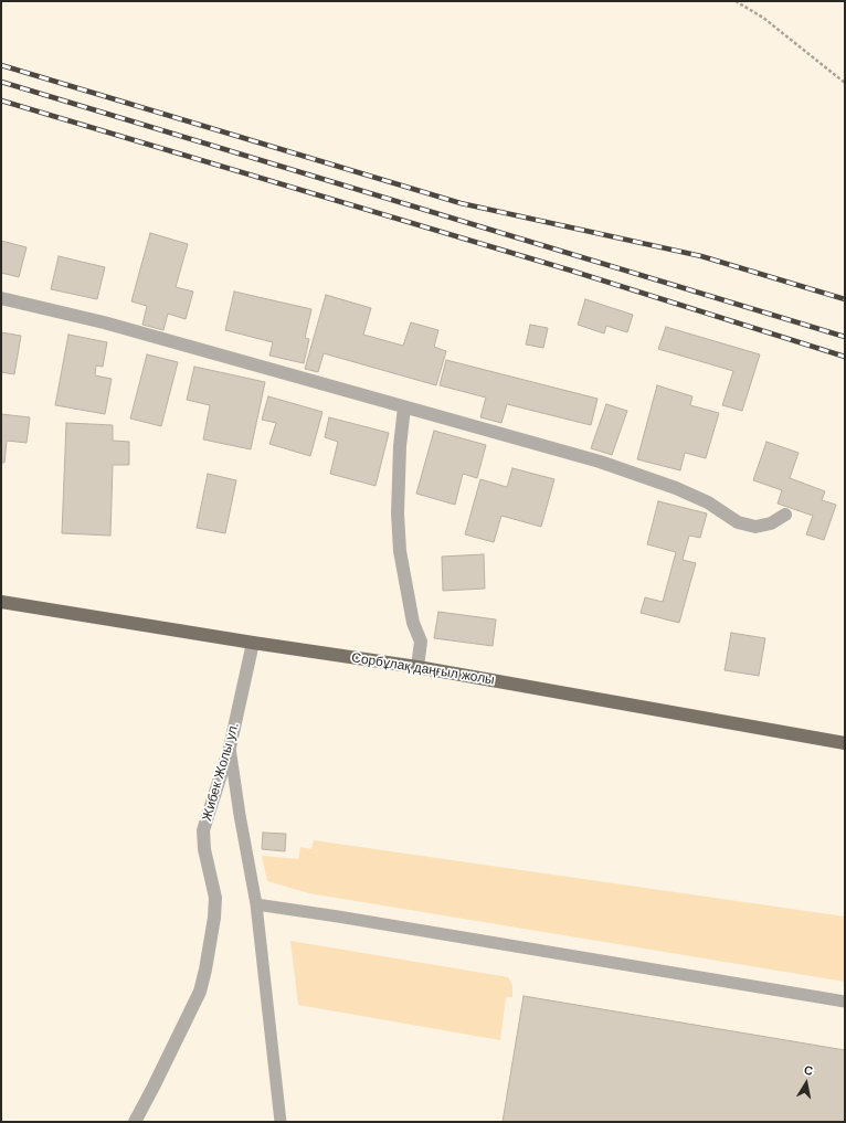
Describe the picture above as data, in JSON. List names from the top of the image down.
{
  "streets": {
    "main road": ["Сорбұлақ даңғыл жолы"],
    "street": ["Жибек Жолы ул."]
  },
  "crossings": [
    ["Сорбұлақ даңғыл жолы", "Жибек Жолы ул."]
  ],
  "north": "top"
}
